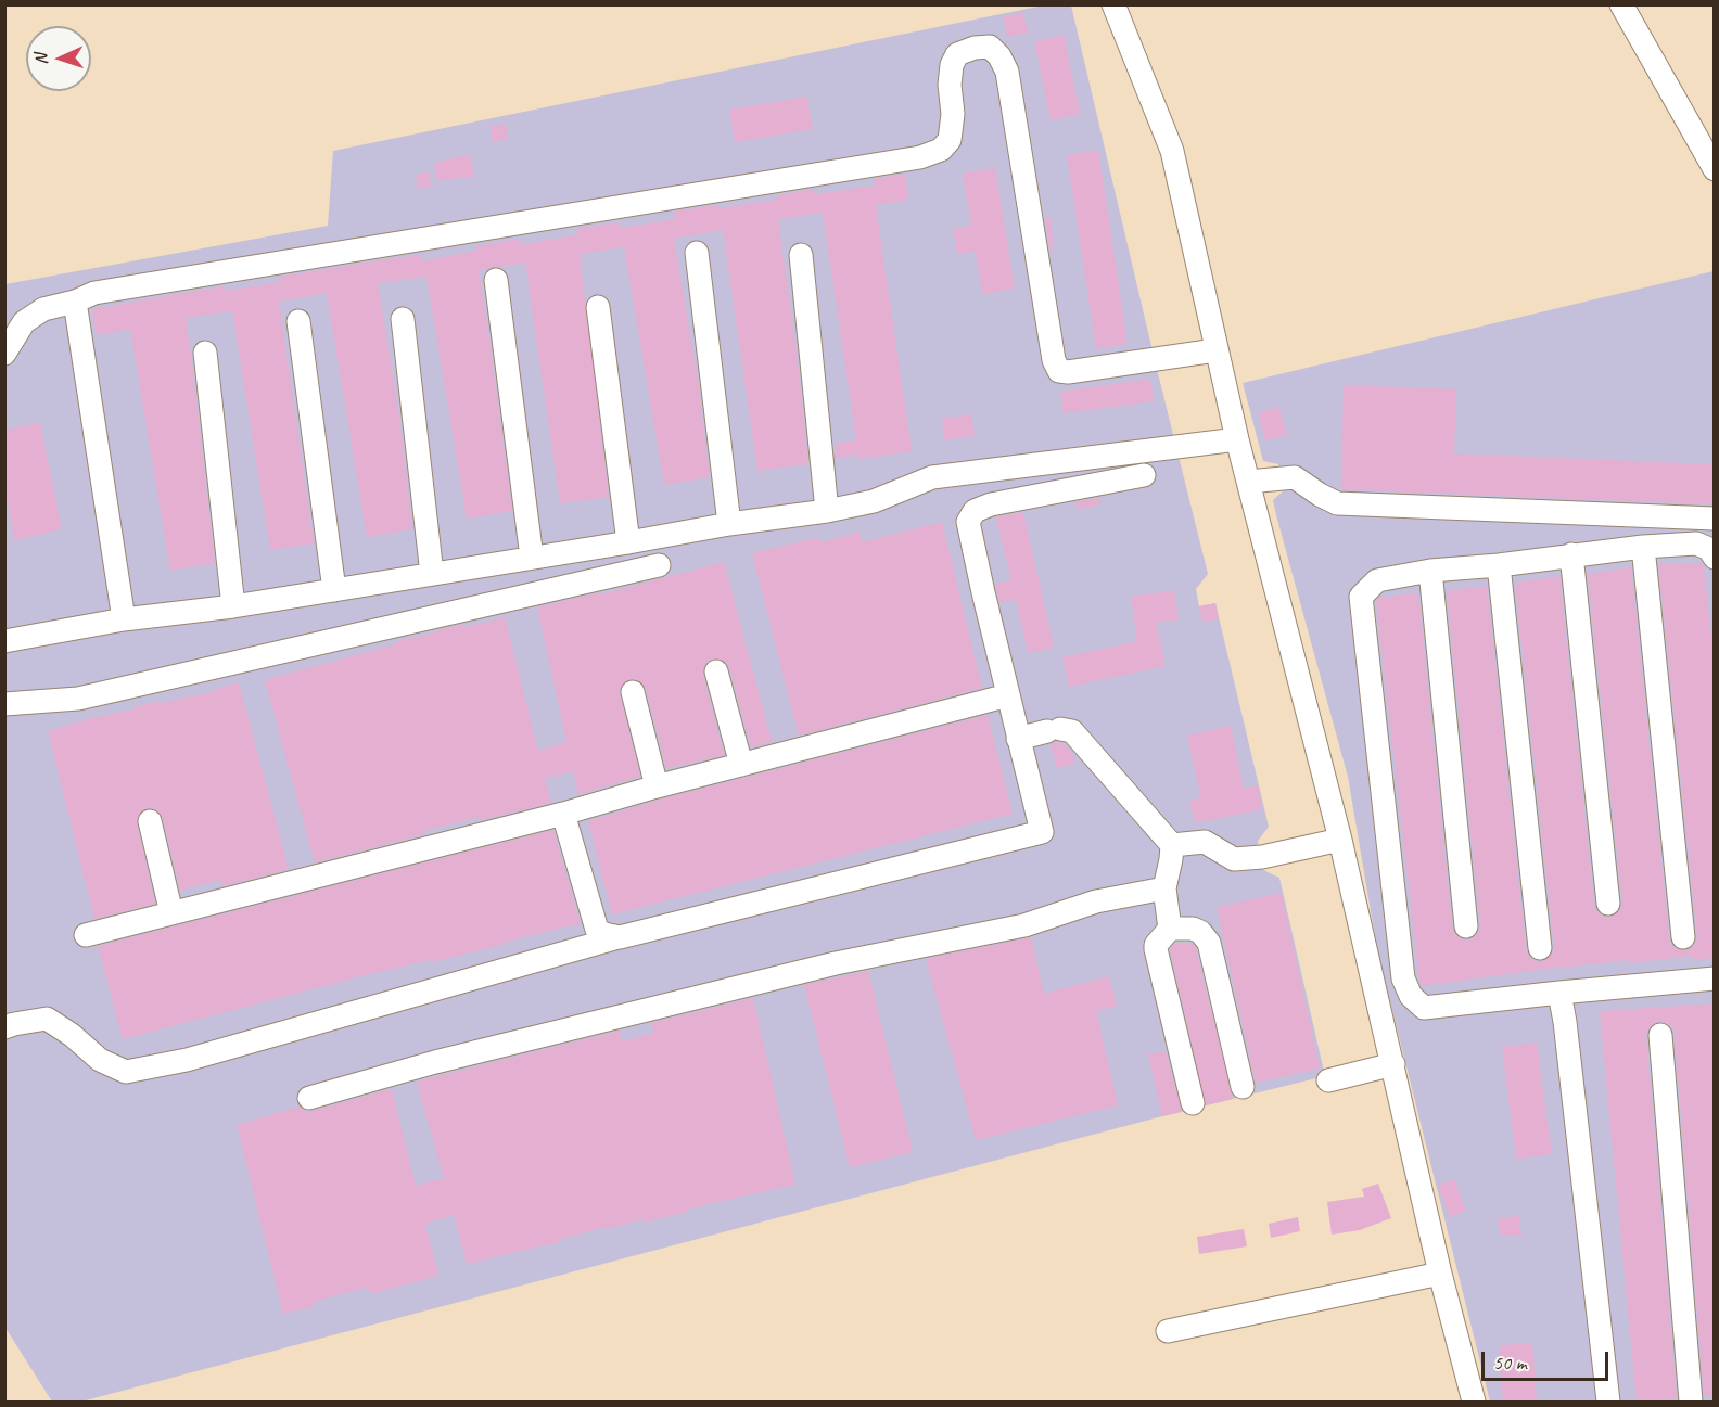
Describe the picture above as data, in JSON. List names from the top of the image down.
{
  "scale_bar": "50 m",
  "north": "left"
}
